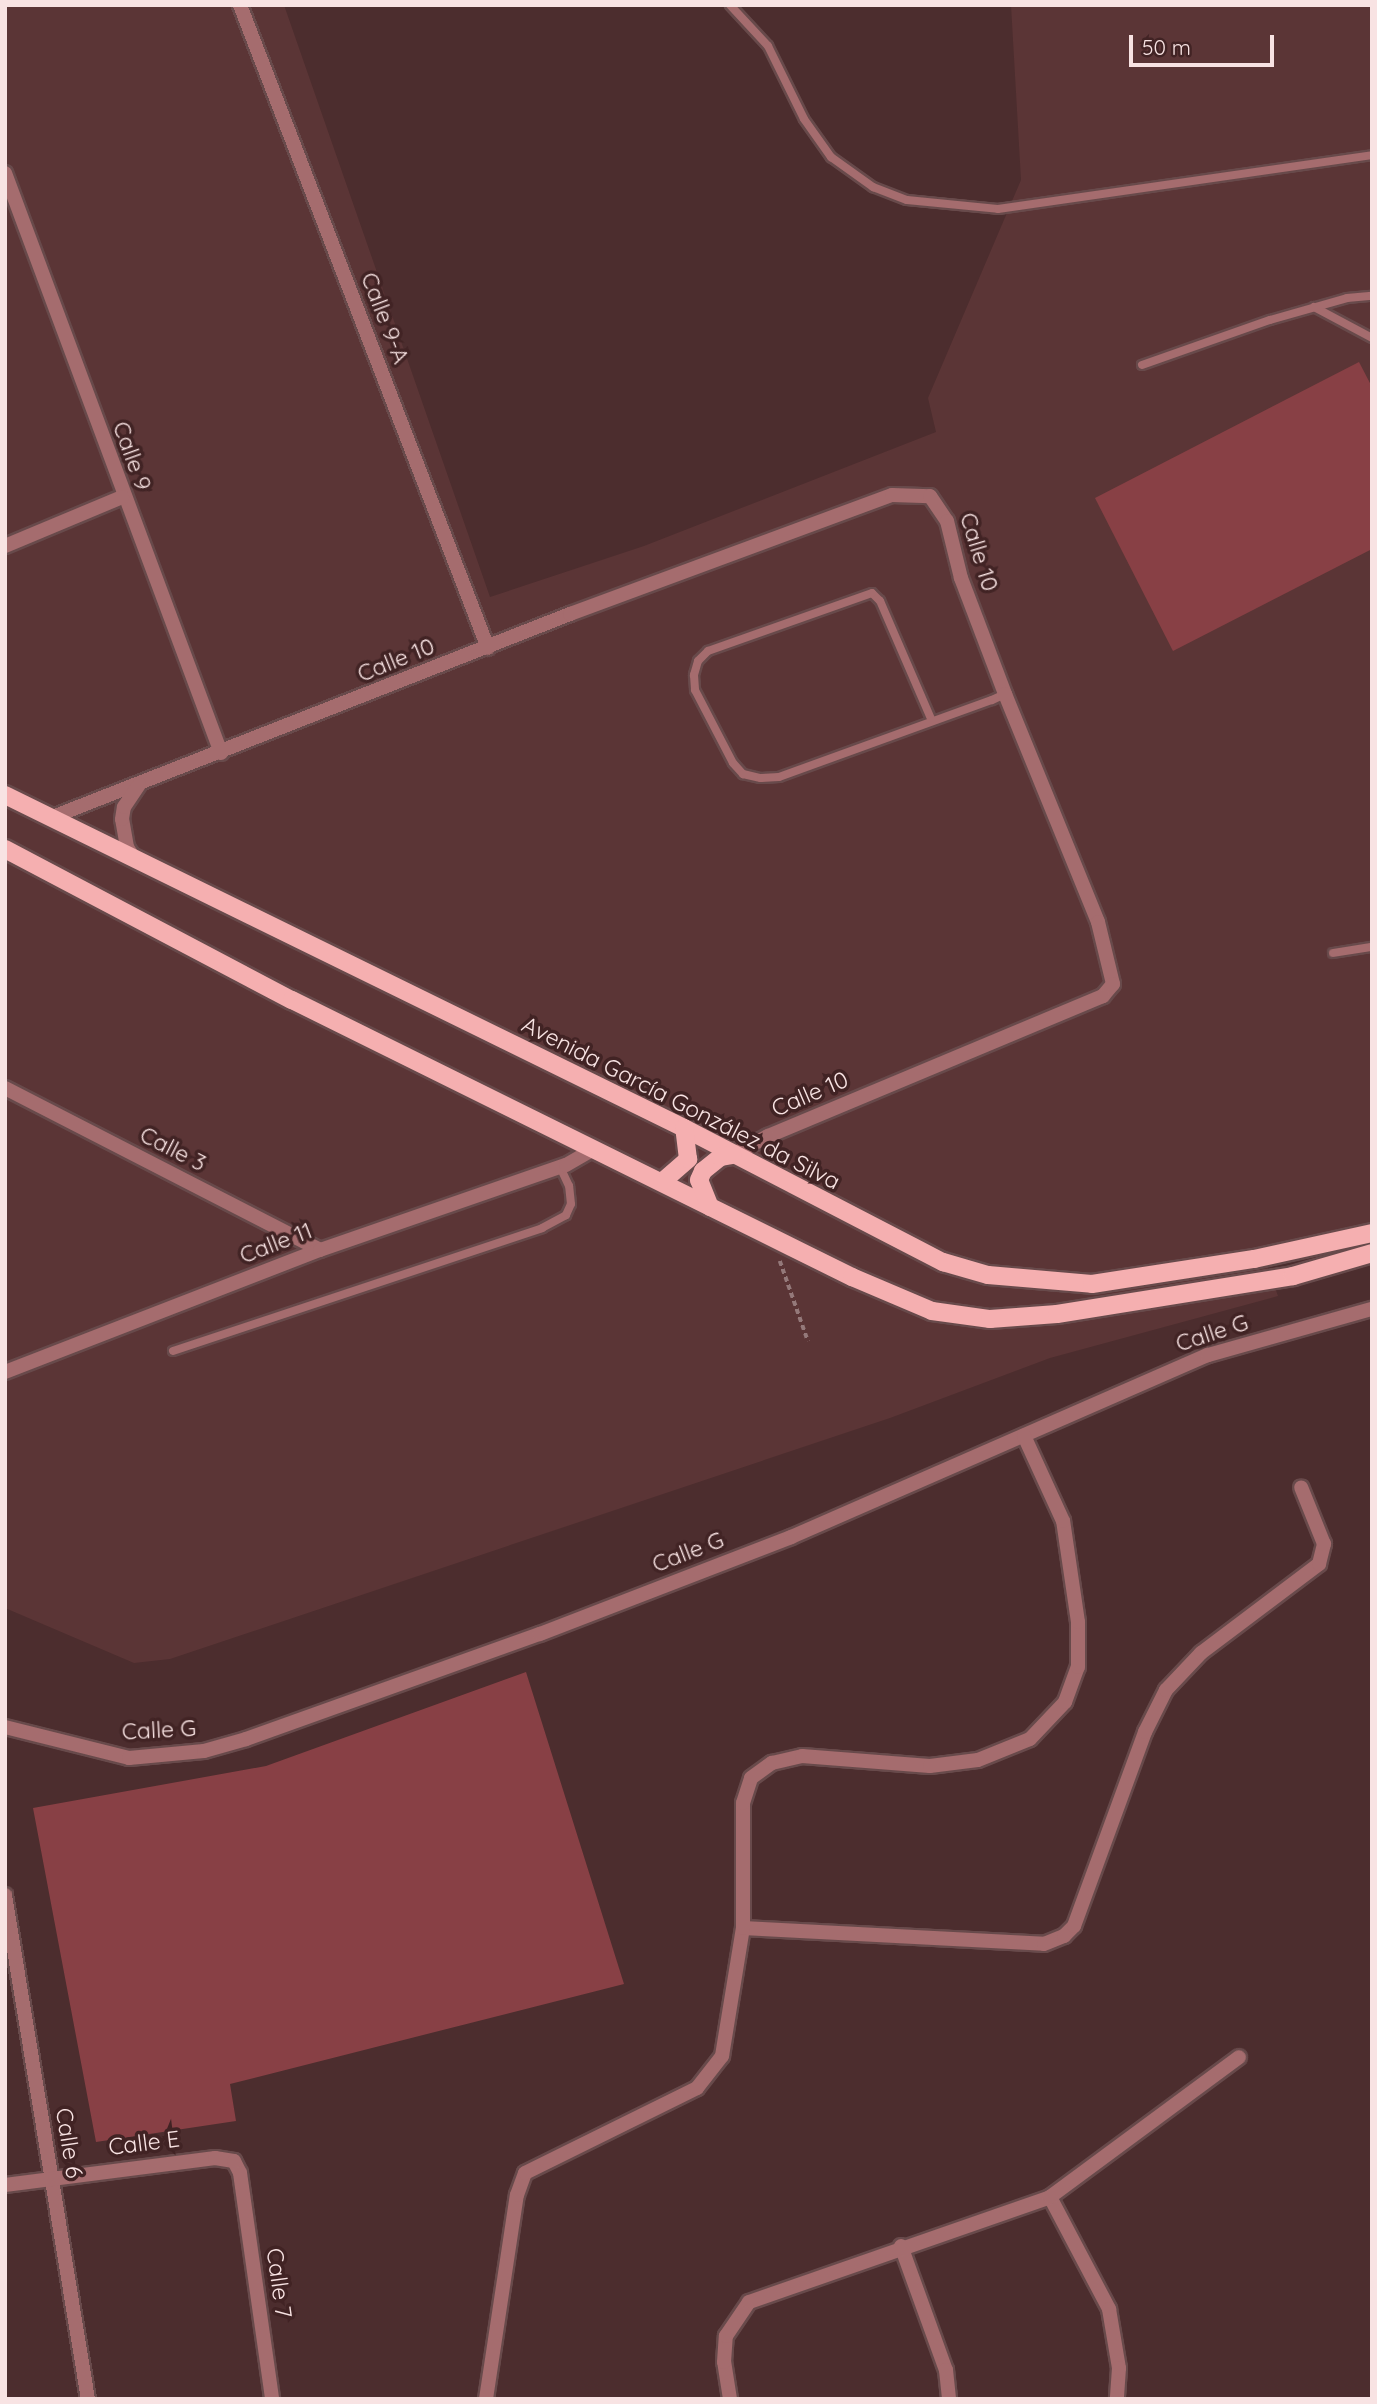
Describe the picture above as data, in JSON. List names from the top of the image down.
{
  "streets": {
    "main road": ["Avenida García González da Silva"],
    "street": [
      "Calle 9-A",
      "Calle 9",
      "Calle 10",
      "Calle 3",
      "Calle 11",
      "Calle G",
      "Calle 6",
      "Calle E",
      "Calle 7"
    ]
  },
  "crossings": [
    ["Calle 9-A", "Calle 10"],
    ["Calle 9", "Calle 10"],
    ["Calle 10", "Avenida García González da Silva"],
    ["Calle 3", "Calle 11"],
    ["Calle 6", "Calle E"],
    ["Calle E", "Calle 7"]
  ],
  "scale_bar": "50 m"
}
